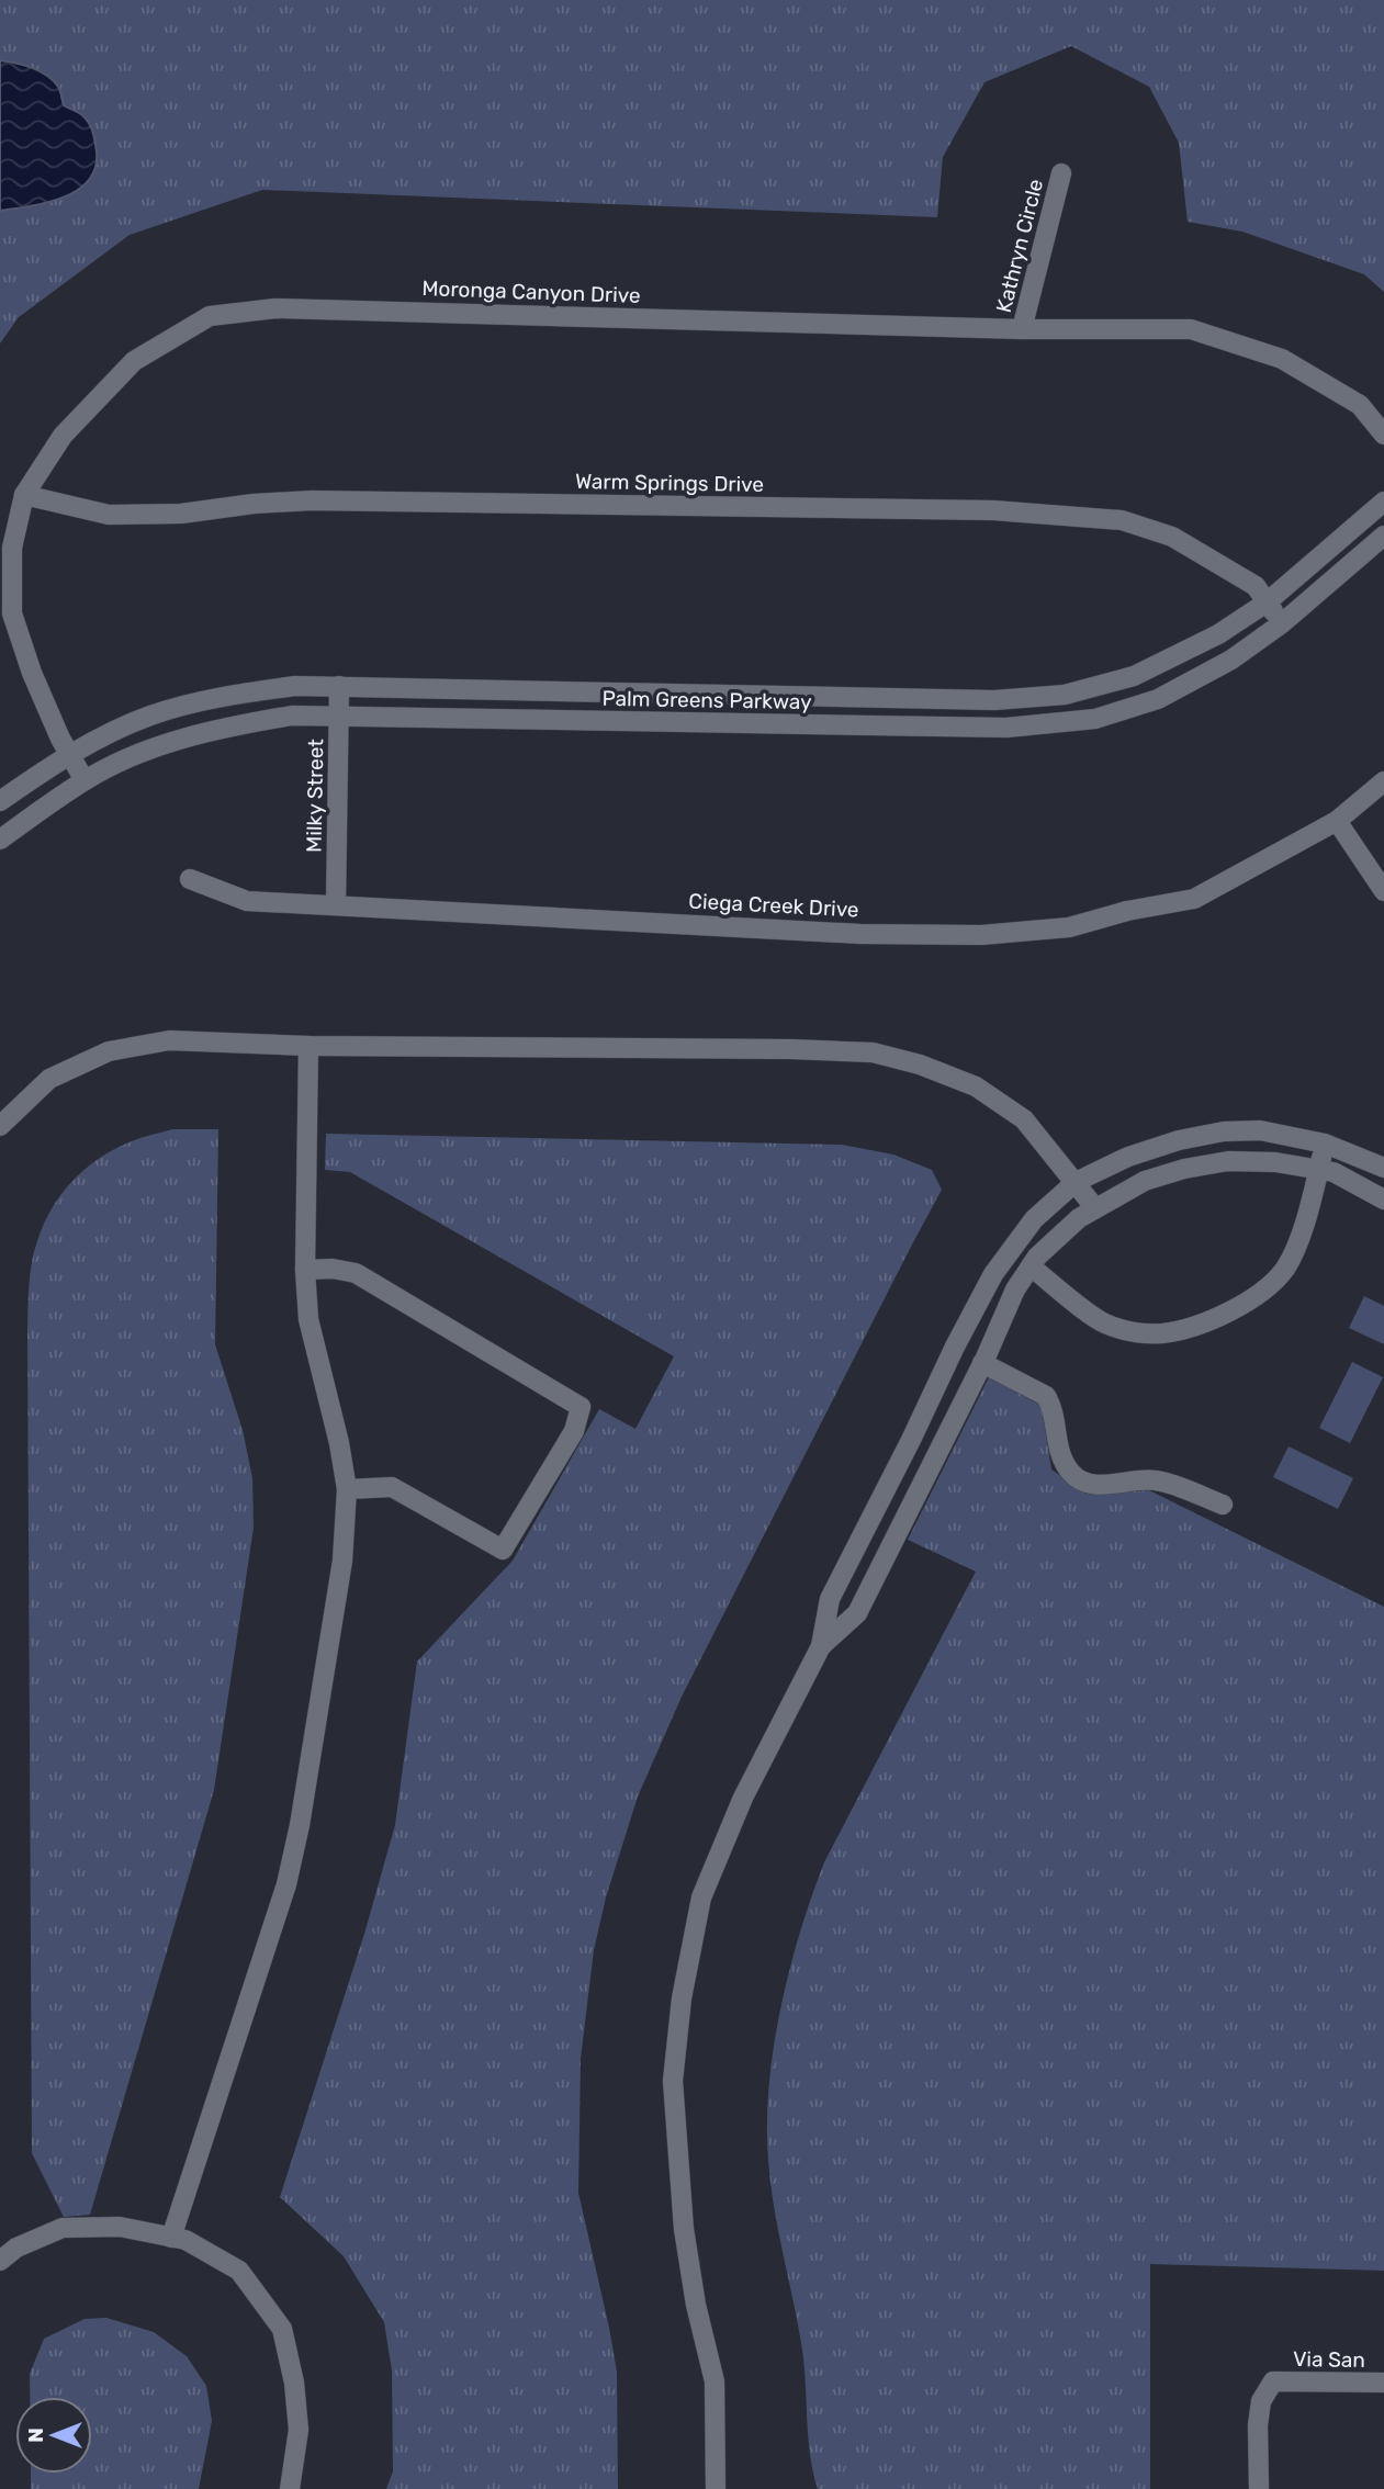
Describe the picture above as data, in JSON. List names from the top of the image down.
{
  "streets": {
    "street": [
      "Kathryn Circle",
      "Moronga Canyon Drive",
      "Warm Springs Drive",
      "Palm Greens Parkway",
      "Milky Street",
      "Ciega Creek Drive",
      "Via San"
    ]
  },
  "crossings": [
    ["Kathryn Circle", "Moronga Canyon Drive"],
    ["Moronga Canyon Drive", "Warm Springs Drive"],
    ["Moronga Canyon Drive", "Palm Greens Parkway"],
    ["Warm Springs Drive", "Palm Greens Parkway"],
    ["Palm Greens Parkway", "Milky Street"],
    ["Milky Street", "Ciega Creek Drive"]
  ],
  "north": "left"
}
